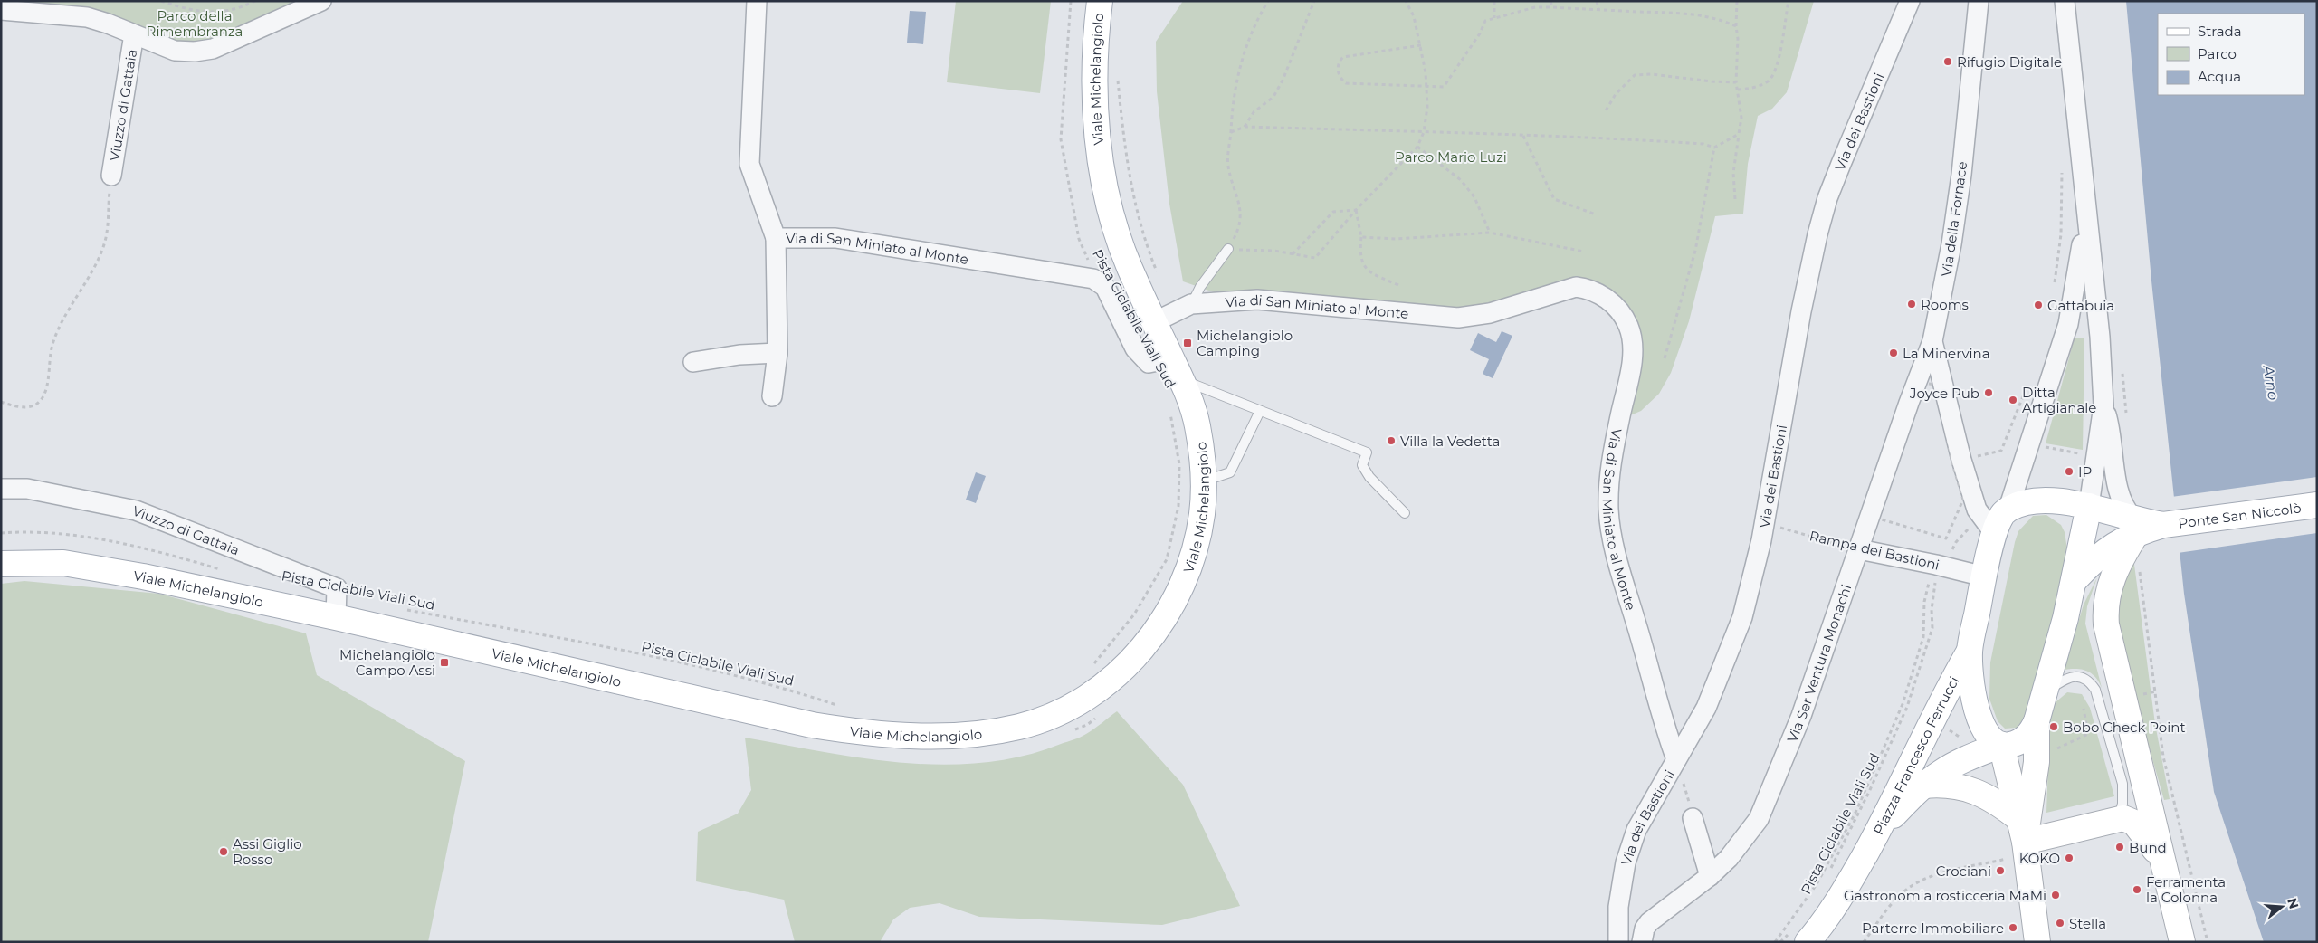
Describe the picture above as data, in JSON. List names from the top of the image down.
{
  "streets": {
    "main road": ["Viale Michelangiolo", "Ponte San Niccolò", "Piazza Francesco Ferrucci"],
    "street": [
      "Viuzzo di Gattaia",
      "Via dei Bastioni",
      "Via della Fornace",
      "Via di San Miniato al Monte",
      "Rampa dei Bastioni",
      "Via Ser Ventura Monachi"
    ],
    "path": ["Pista Ciclabile Viali Sud"]
  },
  "crossings": [
    ["Viale Michelangiolo", "Viuzzo di Gattaia"],
    ["Viale Michelangiolo", "Via di San Miniato al Monte"],
    ["Via dei Bastioni", "Via di San Miniato al Monte"],
    ["Via dei Bastioni", "Rampa dei Bastioni"],
    ["Via della Fornace", "Via Ser Ventura Monachi"],
    ["Via della Fornace", "Piazza Francesco Ferrucci"],
    ["Via di San Miniato al Monte", "Pista Ciclabile Viali Sud"],
    ["Rampa dei Bastioni", "Via Ser Ventura Monachi"],
    ["Rampa dei Bastioni", "Piazza Francesco Ferrucci"]
  ],
  "water": ["Arno"],
  "parks": ["Parco della Rimembranza", "Parco Mario Luzi"],
  "places": {
    "other": [
      "Rifugio Digitale",
      "Rooms",
      "Gattabuia",
      "La Minervina",
      "Joyce Pub",
      "Ditta Artigianale",
      "Villa la Vedetta",
      "IP",
      "Bobo Check Point",
      "Bund",
      "Assi Giglio Rosso",
      "KOKO",
      "Crociani",
      "Ferramenta la Colonna",
      "Gastronomia rosticceria MaMi",
      "Stella",
      "Parterre Immobiliare"
    ],
    "transit": ["Michelangiolo Camping", "Michelangiolo Campo Assi"]
  },
  "legend": ["Strada", "Parco", "Acqua"],
  "north": "right"
}
